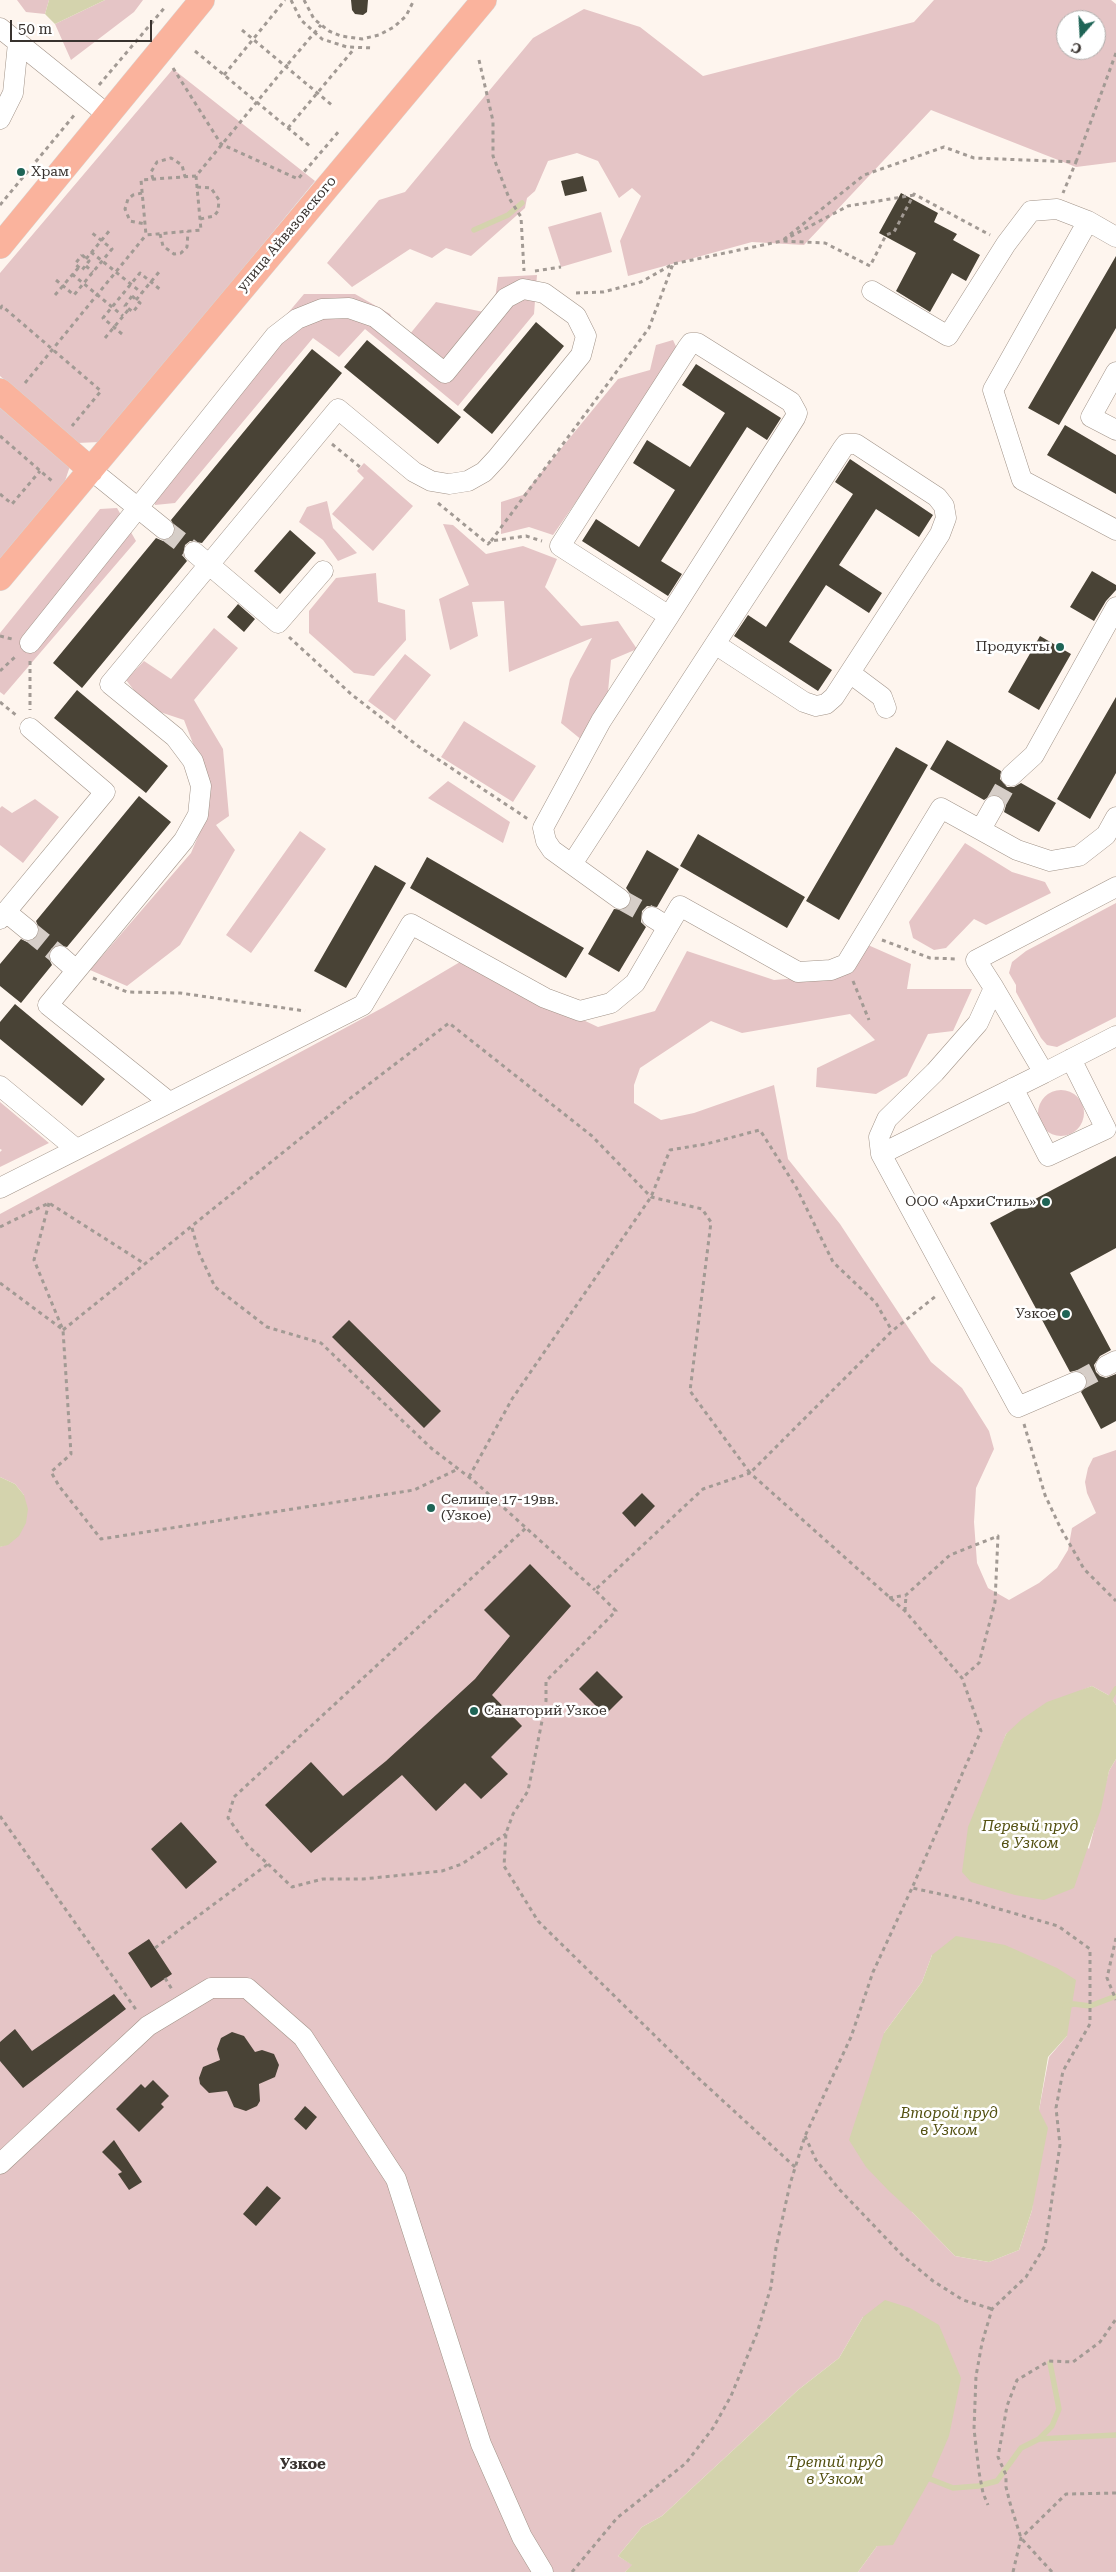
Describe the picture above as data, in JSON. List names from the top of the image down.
{
  "streets": {
    "main road": ["улица Айвазовского"]
  },
  "districts": ["Узкое"],
  "water": ["Первый пруд в Узком", "Второй пруд в Узком", "Третий пруд в Узком"],
  "places": [
    "Храм",
    "Продукты",
    "ООО «АрхиСтиль»",
    "Узкое",
    "Селище 17-19вв. (Узкое)",
    "Санаторий Узкое"
  ],
  "scale_bar": "50 m",
  "north": "bottom"
}
